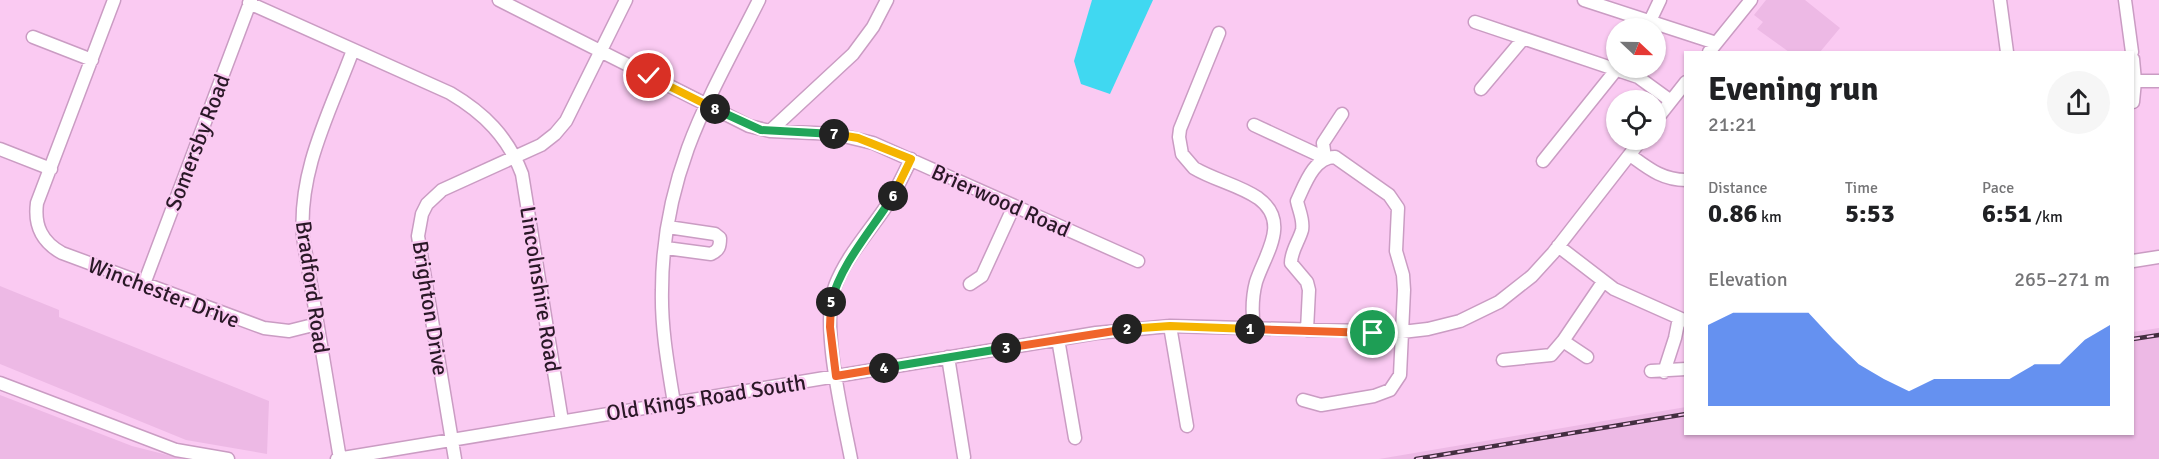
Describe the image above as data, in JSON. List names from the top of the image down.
{
  "streets": {
    "street": [
      "Somersby Road",
      "Brierwood Road",
      "Bradford Road",
      "Lincolnshire Road",
      "Winchester Drive",
      "Brighton Drive",
      "Old Kings Road South"
    ]
  },
  "crossings": [
    ["Somersby Road", "Lincolnshire Road"],
    ["Somersby Road", "Winchester Drive"],
    ["Brierwood Road", "Brighton Drive"],
    ["Bradford Road", "Lincolnshire Road"],
    ["Bradford Road", "Winchester Drive"],
    ["Bradford Road", "Old Kings Road South"],
    ["Lincolnshire Road", "Brighton Drive"],
    ["Lincolnshire Road", "Old Kings Road South"],
    ["Brighton Drive", "Old Kings Road South"]
  ],
  "north": "right",
  "page": {
    "heading": ["Evening run", "21:21"],
    "pins": [
      "8",
      "7",
      "6",
      "5",
      "1",
      "2",
      "3",
      "4"
    ],
    "stats": [
      ["Distance", "0.86 km"],
      ["Time", "5:53"],
      ["Pace", "6:51 /km"]
    ],
    "chart": ["Elevation", "265–271 m"]
  }
}
